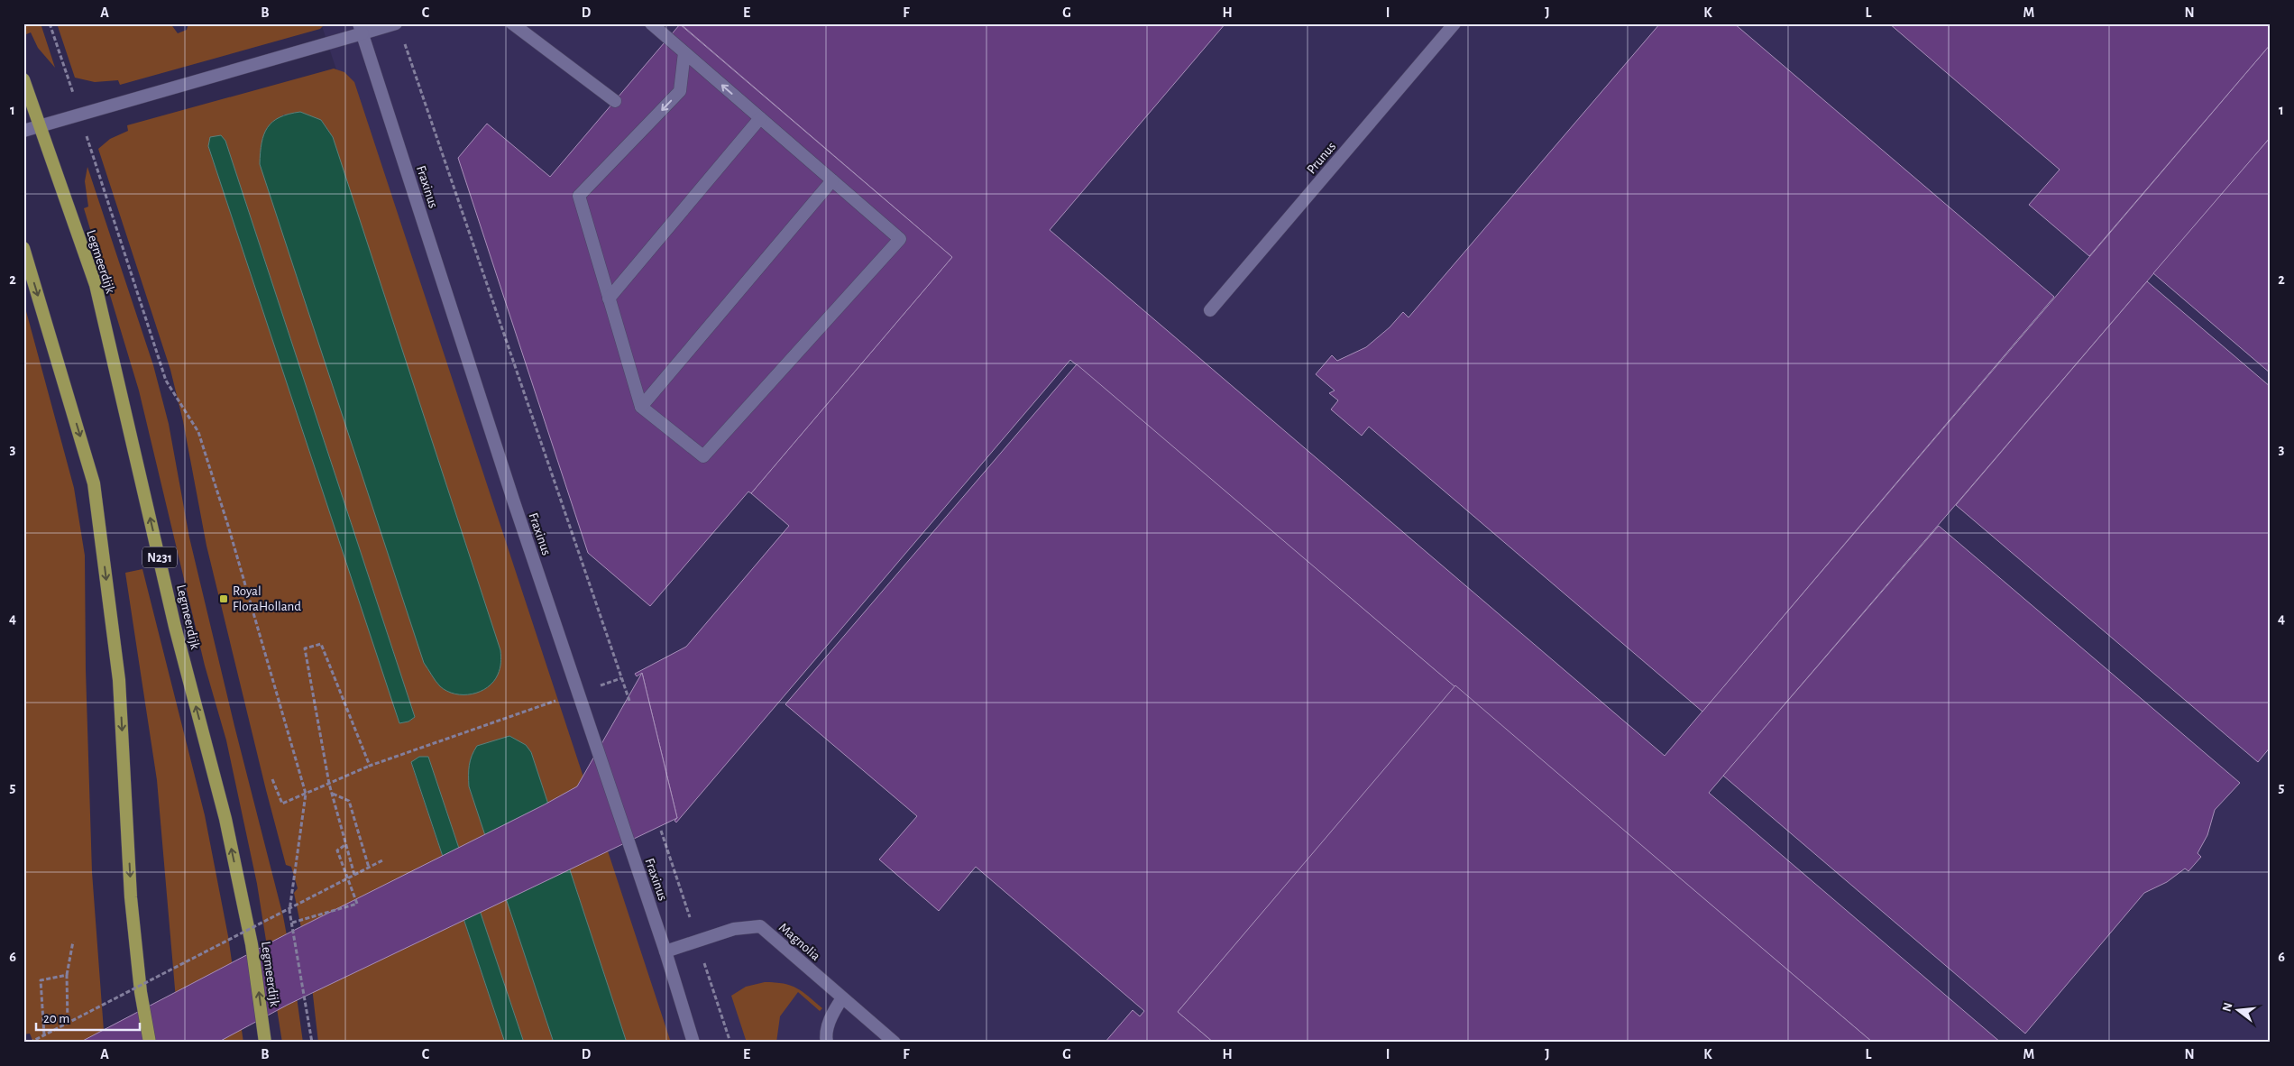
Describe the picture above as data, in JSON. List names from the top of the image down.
{
  "streets": {
    "main road": ["Legmeerdijk", "N231"],
    "street": ["Prunus", "Fraxinus", "Magnolia"]
  },
  "crossings": [
    ["Fraxinus", "Magnolia"]
  ],
  "places": {
    "transit": ["Royal FloraHolland"]
  },
  "scale_bar": "20 m",
  "north": "left",
  "grid": {
    "columns": [
      "A",
      "B",
      "C",
      "D",
      "E",
      "F",
      "G",
      "H",
      "I",
      "J",
      "K",
      "L",
      "M",
      "N"
    ],
    "rows": [
      "1",
      "2",
      "3",
      "4",
      "5",
      "6"
    ]
  }
}
